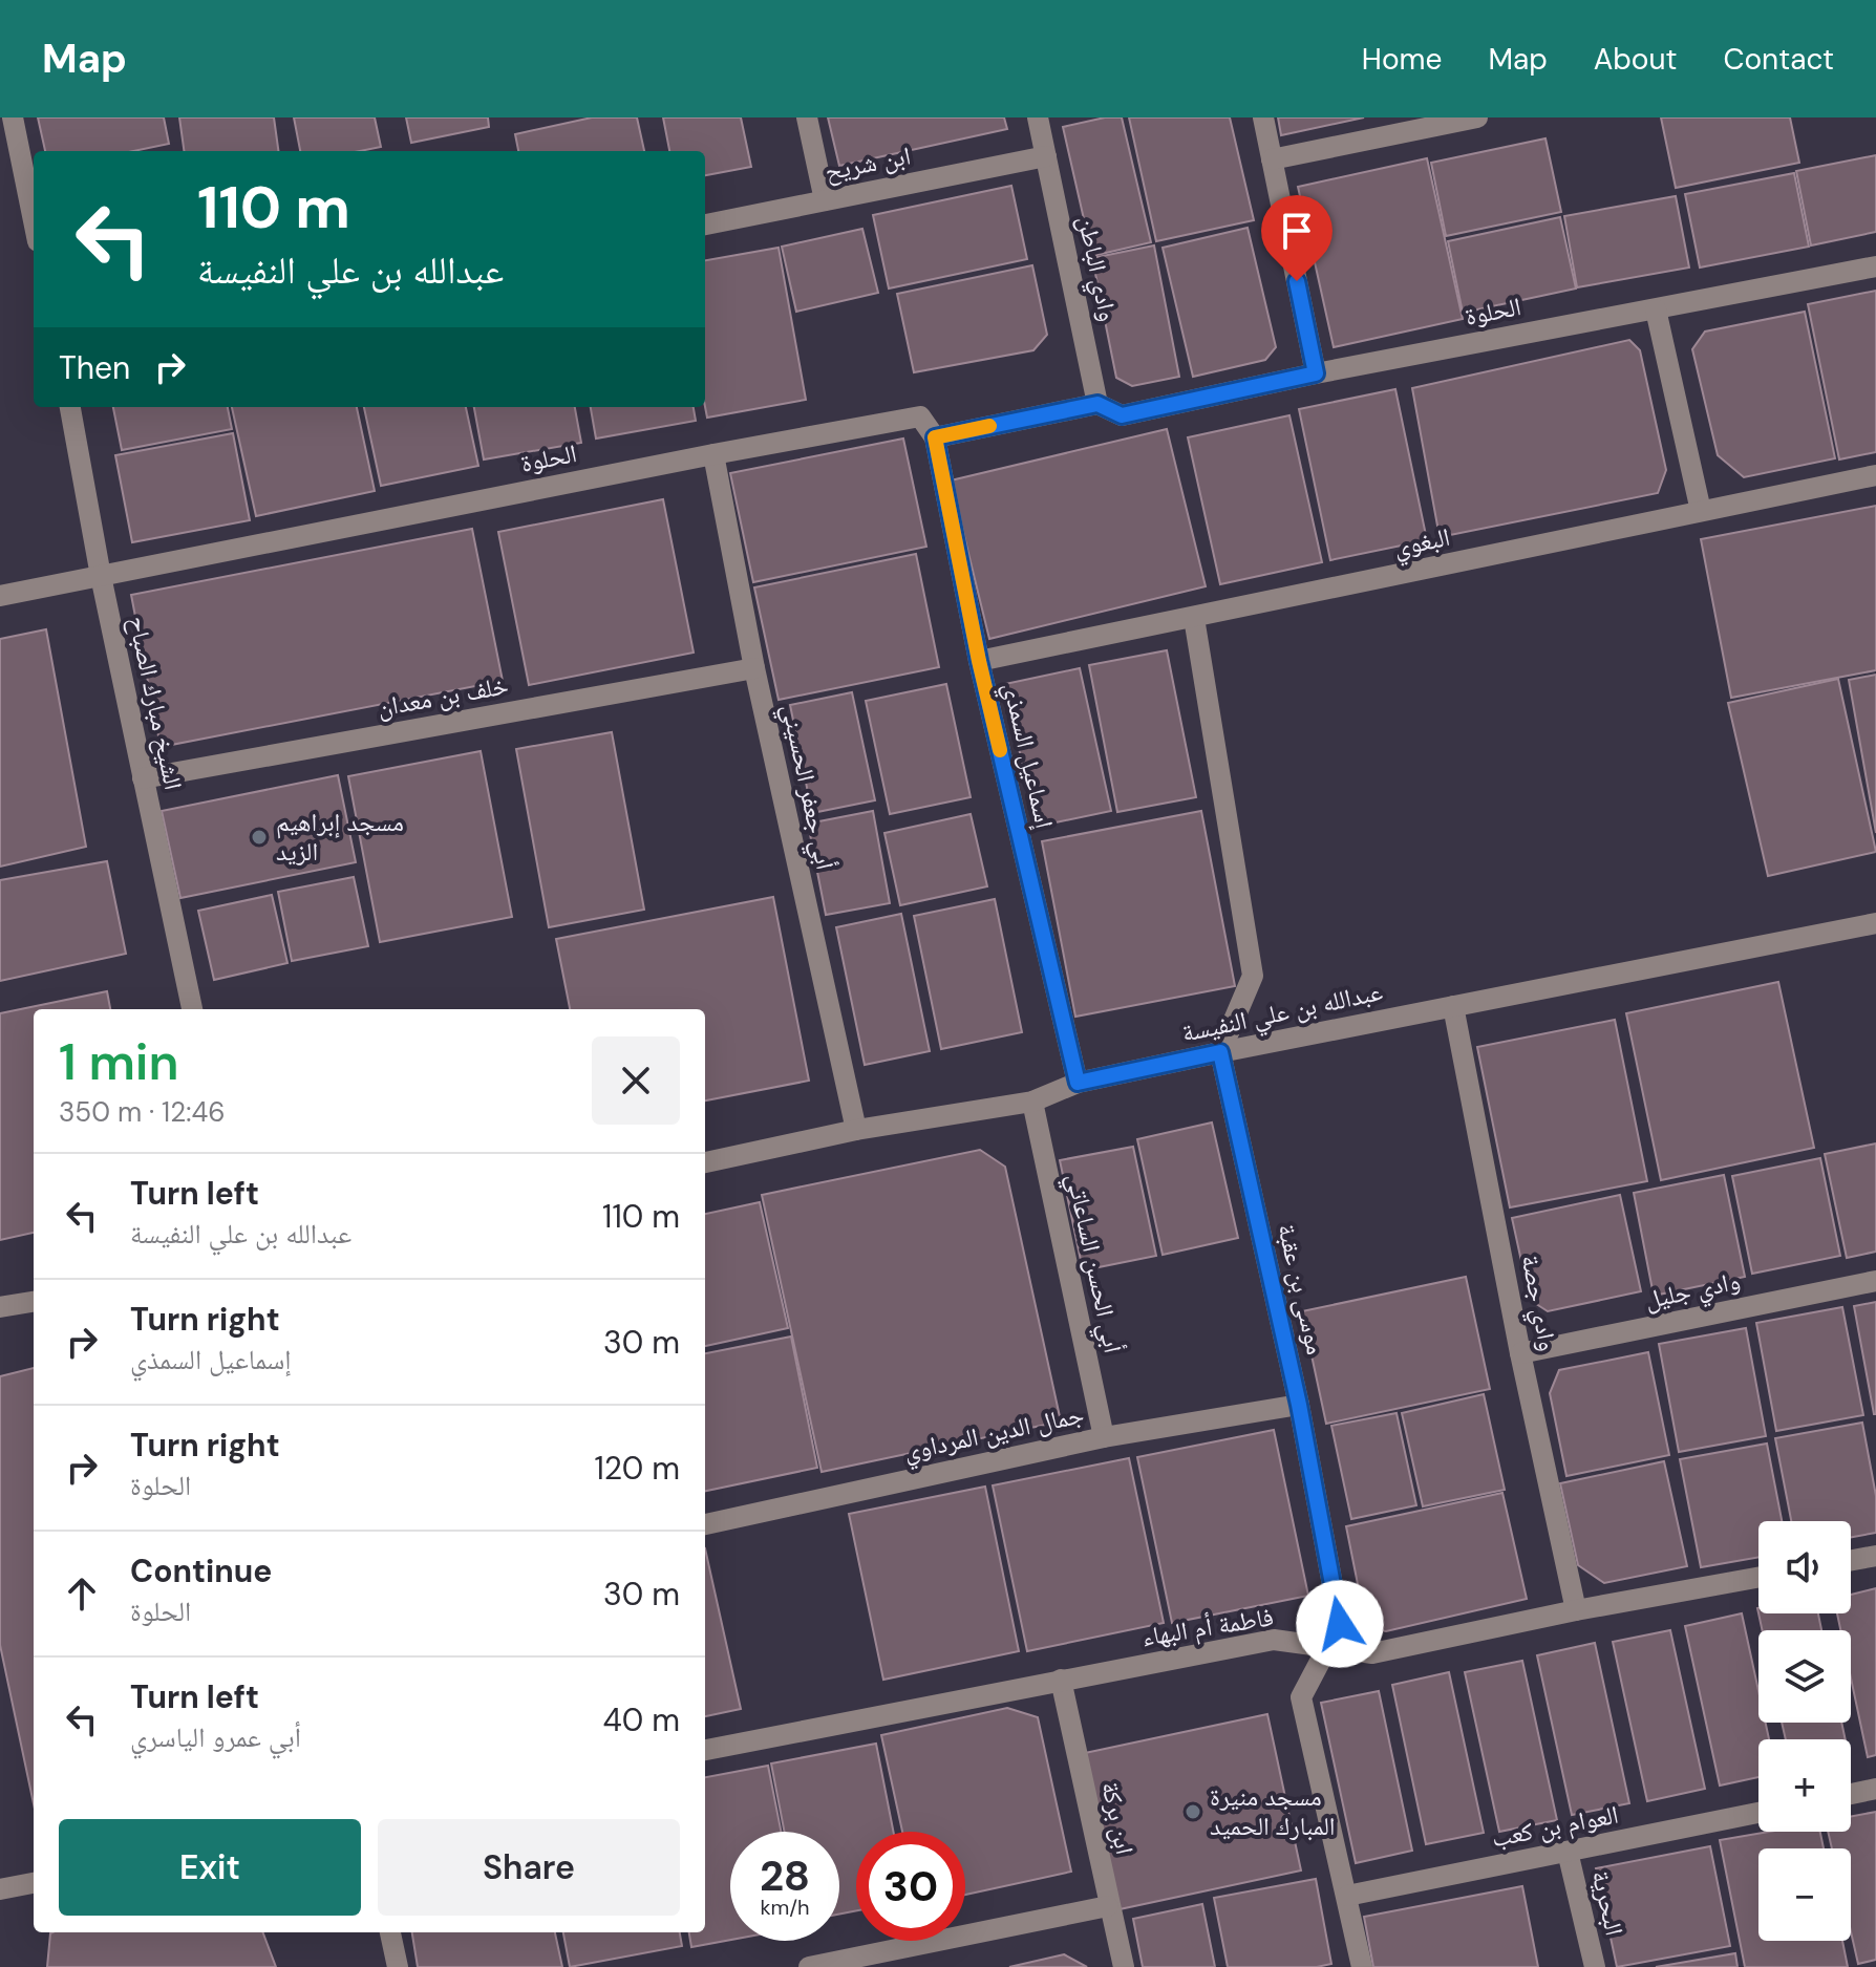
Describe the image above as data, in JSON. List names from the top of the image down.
{
  "streets": {
    "street": [
      "ابن شريح",
      "وادي الباطن",
      "الحلوة",
      "البغوي",
      "خلف بن معدان",
      "الشيخ مبارك الصباح",
      "إسماعيل السمذي",
      "أبي جعفر الحسيني",
      "عبدالله بن علي النفيسة",
      "أبي الحسن الساعاتي",
      "موسى بن عقبة",
      "وادي جليل",
      "وادي جصة",
      "جمال الدين المرداوي",
      "فاطمة أم البهاء",
      "ابن بركة",
      "العوام بن كعب",
      "البحرية"
    ]
  },
  "crossings": [
    ["ابن شريح", "وادي الباطن"],
    ["وادي الباطن", "الحلوة"],
    ["الحلوة", "الشيخ مبارك الصباح"],
    ["الحلوة", "إسماعيل السمذي"],
    ["الحلوة", "أبي جعفر الحسيني"],
    ["البغوي", "إسماعيل السمذي"],
    ["خلف بن معدان", "الشيخ مبارك الصباح"],
    ["خلف بن معدان", "أبي جعفر الحسيني"],
    ["إسماعيل السمذي", "عبدالله بن علي النفيسة"],
    ["أبي جعفر الحسيني", "عبدالله بن علي النفيسة"],
    ["عبدالله بن علي النفيسة", "أبي الحسن الساعاتي"],
    ["عبدالله بن علي النفيسة", "موسى بن عقبة"],
    ["عبدالله بن علي النفيسة", "وادي جصة"],
    ["أبي الحسن الساعاتي", "جمال الدين المرداوي"],
    ["موسى بن عقبة", "جمال الدين المرداوي"],
    ["موسى بن عقبة", "فاطمة أم البهاء"],
    ["موسى بن عقبة", "العوام بن كعب"],
    ["وادي جليل", "وادي جصة"],
    ["وادي جصة", "فاطمة أم البهاء"],
    ["فاطمة أم البهاء", "ابن بركة"],
    ["العوام بن كعب", "البحرية"]
  ],
  "places": ["مسجد إبراهيم الزيد", "مسجد منيرة المبارك الحميد"],
  "page": {
    "header": "Map",
    "nav": [
      "Home",
      "Map",
      "About",
      "Contact"
    ],
    "turn": ["110 m", "عبدالله بن علي النفيسة"],
    "then": "Then",
    "heading": ["1 min", "350 m · 12:46"],
    "list": [
      {
        "name": "Turn left",
        "note": "عبدالله بن علي النفيسة",
        "value": "110 m"
      },
      {
        "name": "Turn right",
        "note": "إسماعيل السمذي",
        "value": "30 m"
      },
      {
        "name": "Turn right",
        "note": "الحلوة",
        "value": "120 m"
      },
      {
        "name": "Continue",
        "note": "الحلوة",
        "value": "30 m"
      },
      {
        "name": "Turn left",
        "note": "أبي عمرو الياسري",
        "value": "40 m"
      }
    ],
    "map_buttons": ["+", "−"],
    "buttons": ["Exit", "Share"],
    "speed": "28 km/h",
    "limit": "30"
  }
}
